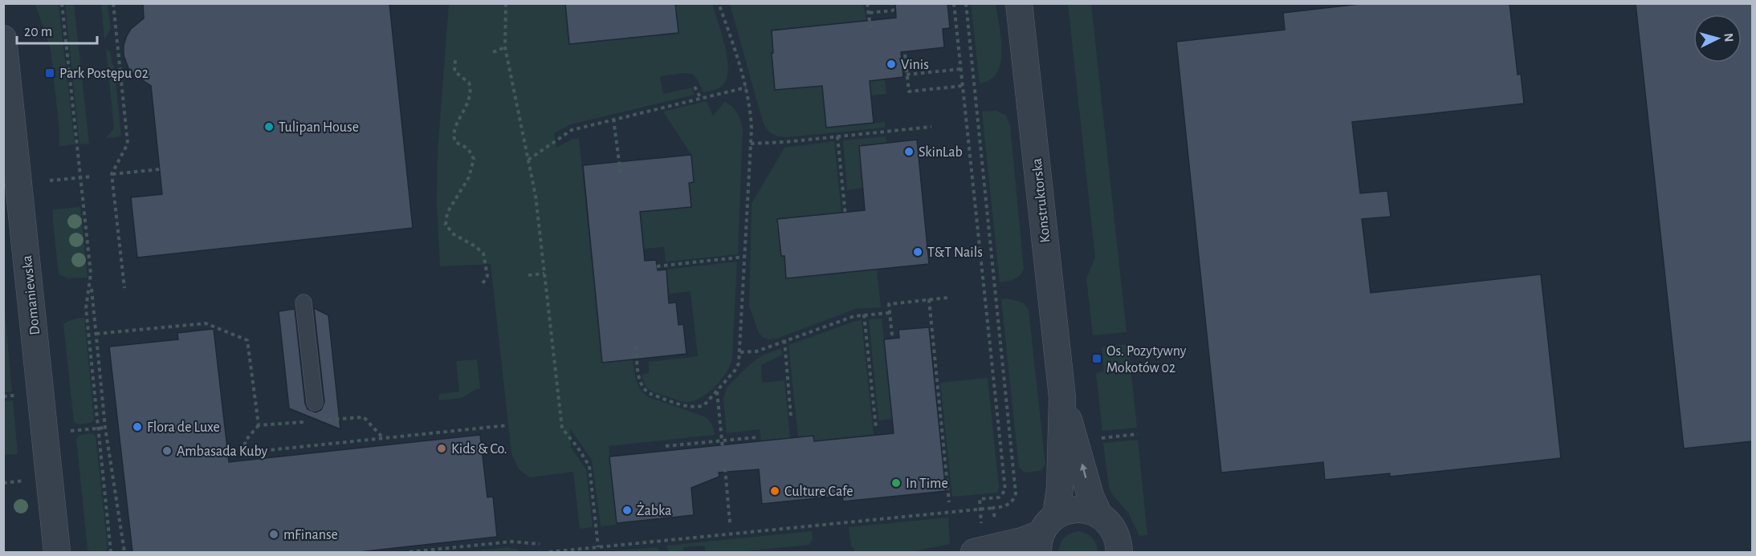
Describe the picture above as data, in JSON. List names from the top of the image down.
{
  "streets": {
    "street": ["Konstruktorska", "Domaniewska"]
  },
  "places": {
    "other": [
      "Vinis",
      "Tulipan House",
      "SkinLab",
      "T&T Nails",
      "Flora de Luxe",
      "Kids & Co.",
      "Ambasada Kuby",
      "In Time",
      "Culture Cafe",
      "Żabka",
      "mFinanse"
    ],
    "transit": ["Park Postępu 02", "Os. Pozytywny Mokotów 02"]
  },
  "scale_bar": "20 m",
  "north": "right"
}
